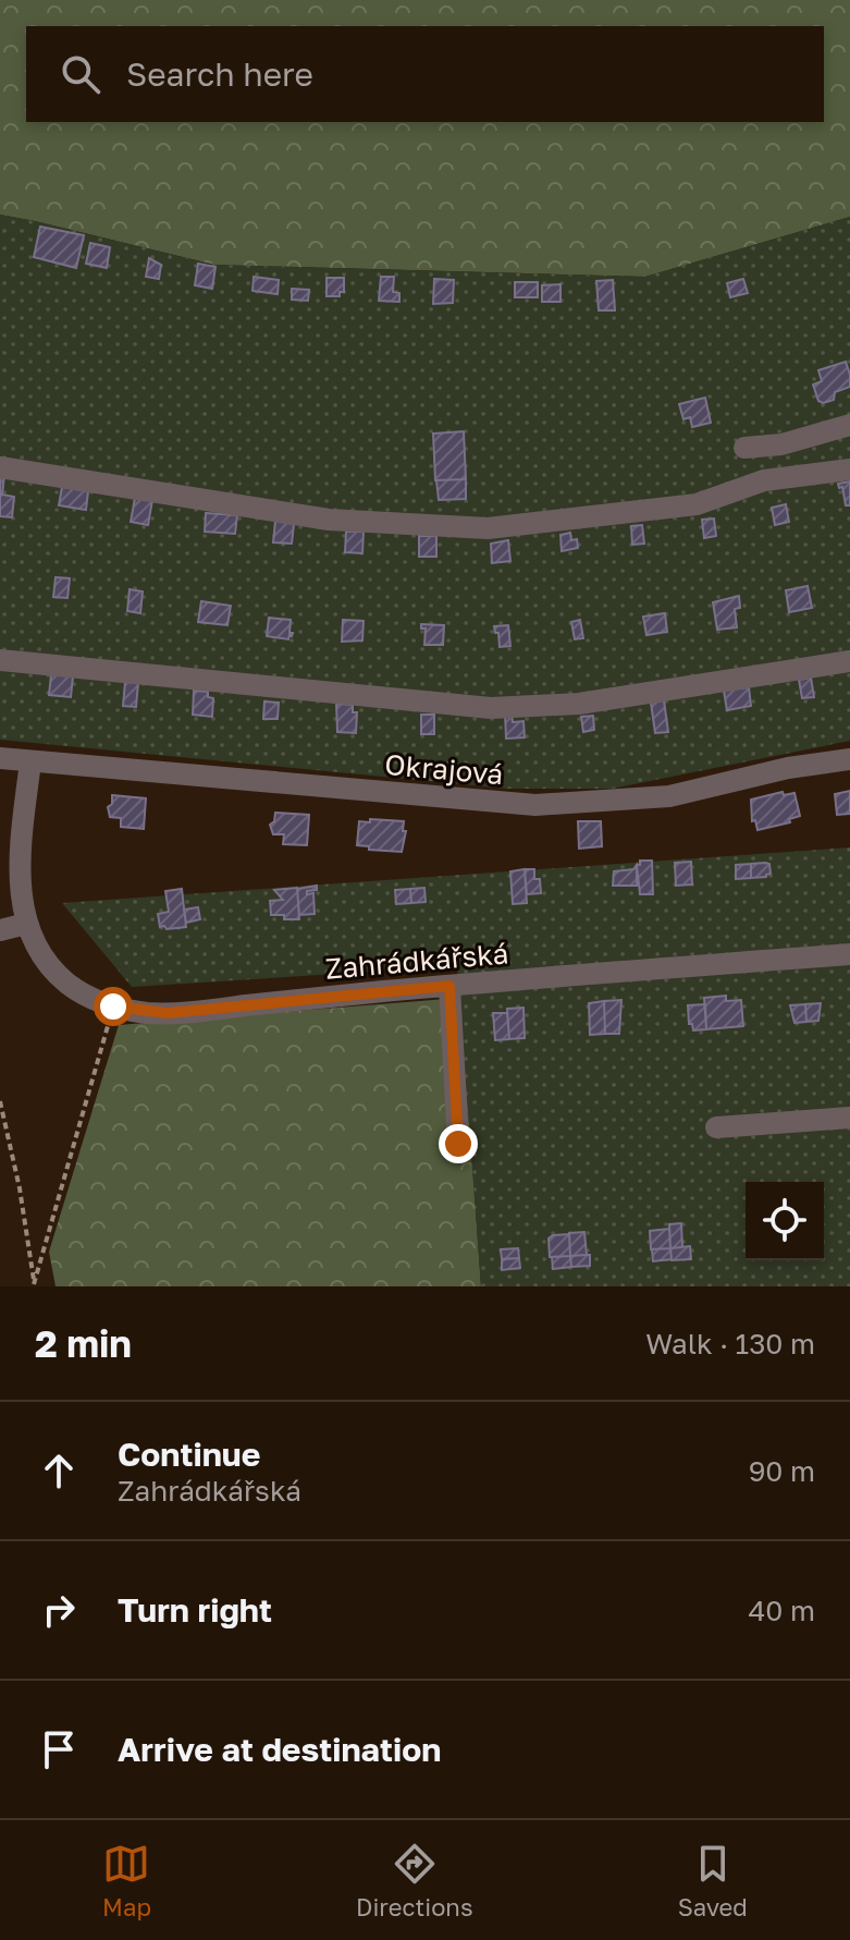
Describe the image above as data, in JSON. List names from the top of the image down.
{
  "streets": {
    "street": ["Okrajová", "Zahrádkářská"]
  },
  "page": {
    "search": "Search here",
    "heading": ["2 min", "Walk · 130 m"],
    "list": [
      ["Continue", "Zahrádkářská", "90 m"],
      ["Turn right", "40 m"],
      "Arrive at destination"
    ],
    "nav": ["Map", "Directions", "Saved"]
  }
}
